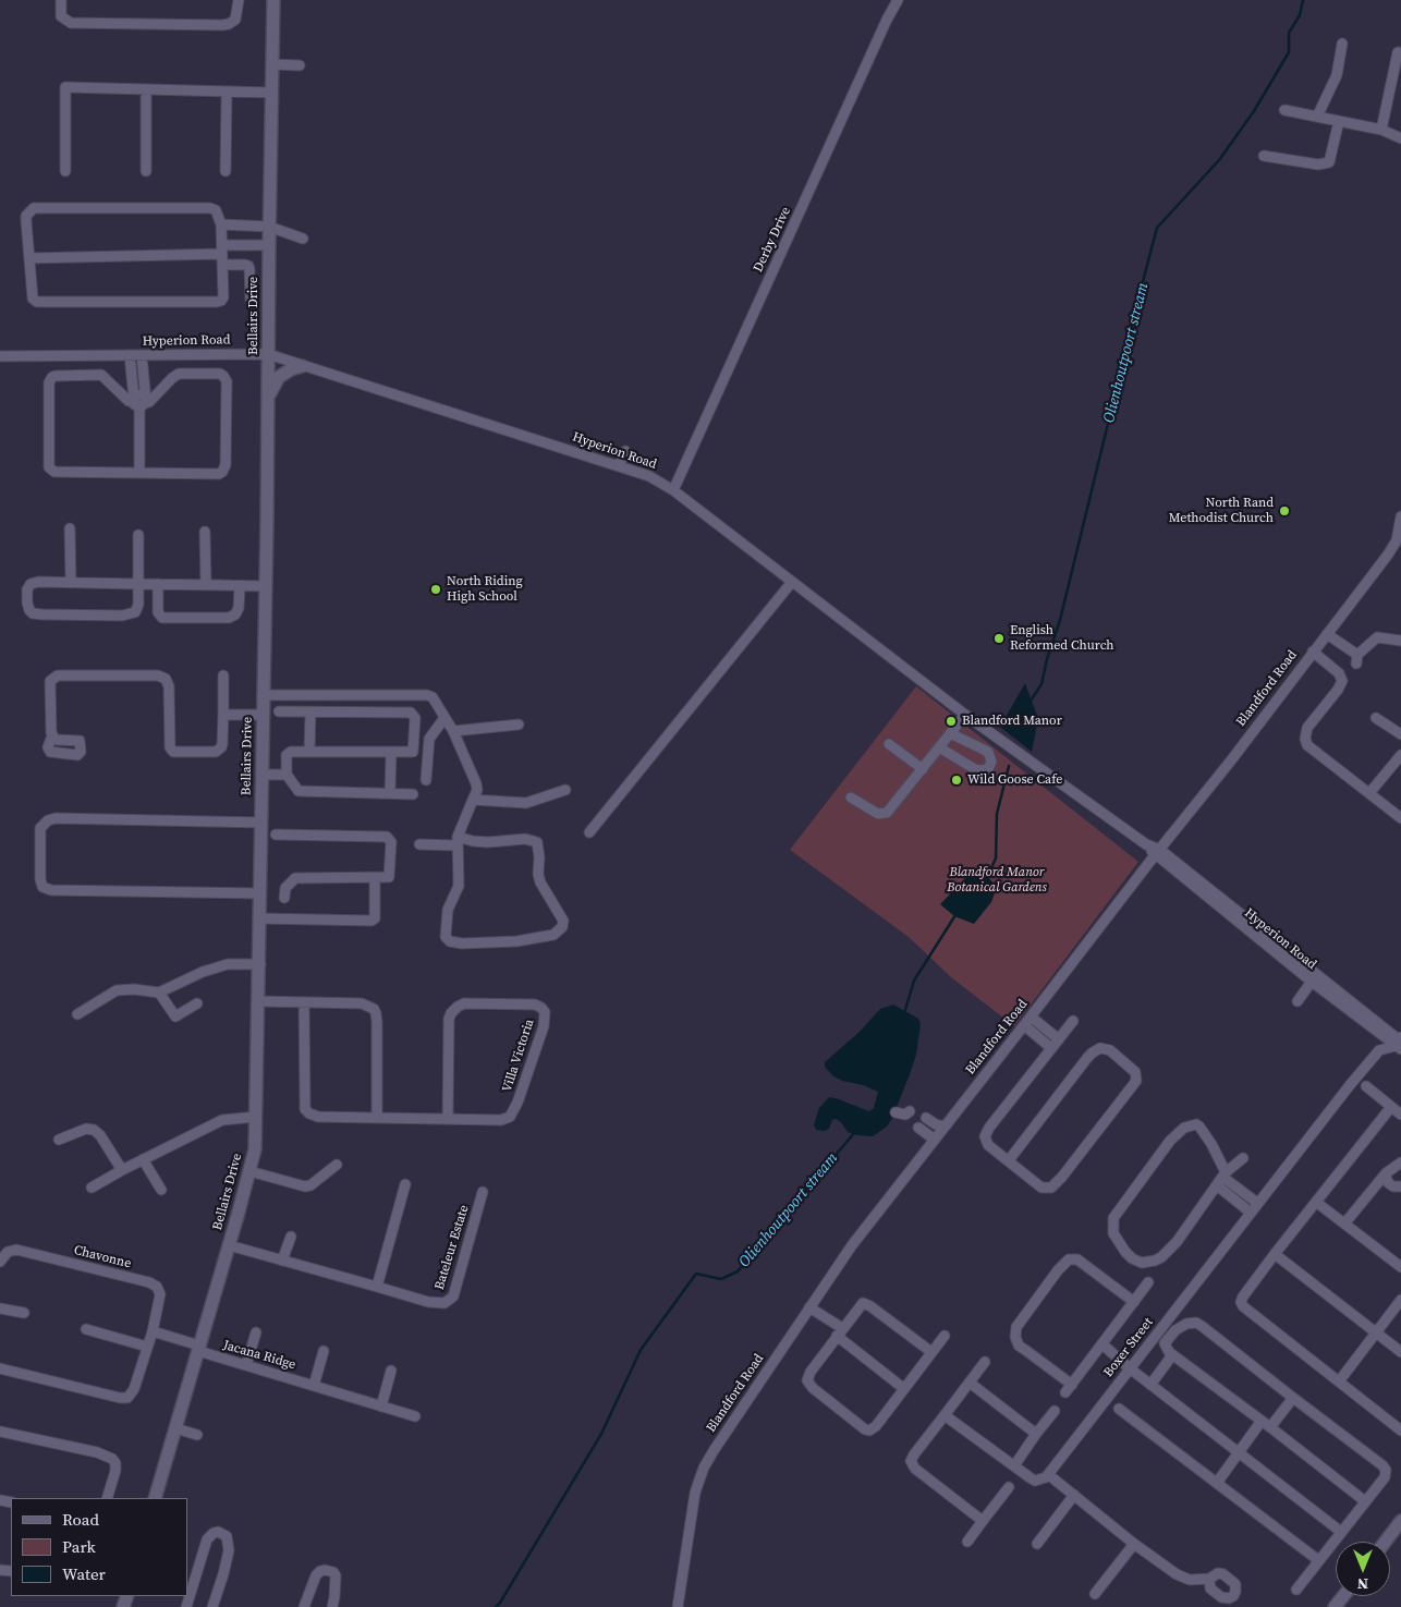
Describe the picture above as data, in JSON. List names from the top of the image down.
{
  "streets": {
    "street": [
      "Derby Drive",
      "Bellairs Drive",
      "Hyperion Road",
      "Blandford Road",
      "Villa Victoria",
      "Bateleur Estate",
      "Chavonne",
      "Boxer Street",
      "Jacana Ridge"
    ]
  },
  "crossings": [
    ["Derby Drive", "Hyperion Road"],
    ["Bellairs Drive", "Hyperion Road"],
    ["Bellairs Drive", "Bateleur Estate"],
    ["Bellairs Drive", "Jacana Ridge"],
    ["Hyperion Road", "Blandford Road"],
    ["Hyperion Road", "Boxer Street"]
  ],
  "water": ["Olienhoutpoort stream"],
  "parks": ["Blandford Manor Botanical Gardens"],
  "places": [
    "North Rand Methodist Church",
    "North Riding High School",
    "English Reformed Church",
    "Blandford Manor",
    "Wild Goose Cafe"
  ],
  "legend": ["Road", "Park", "Water"],
  "north": "bottom"
}
